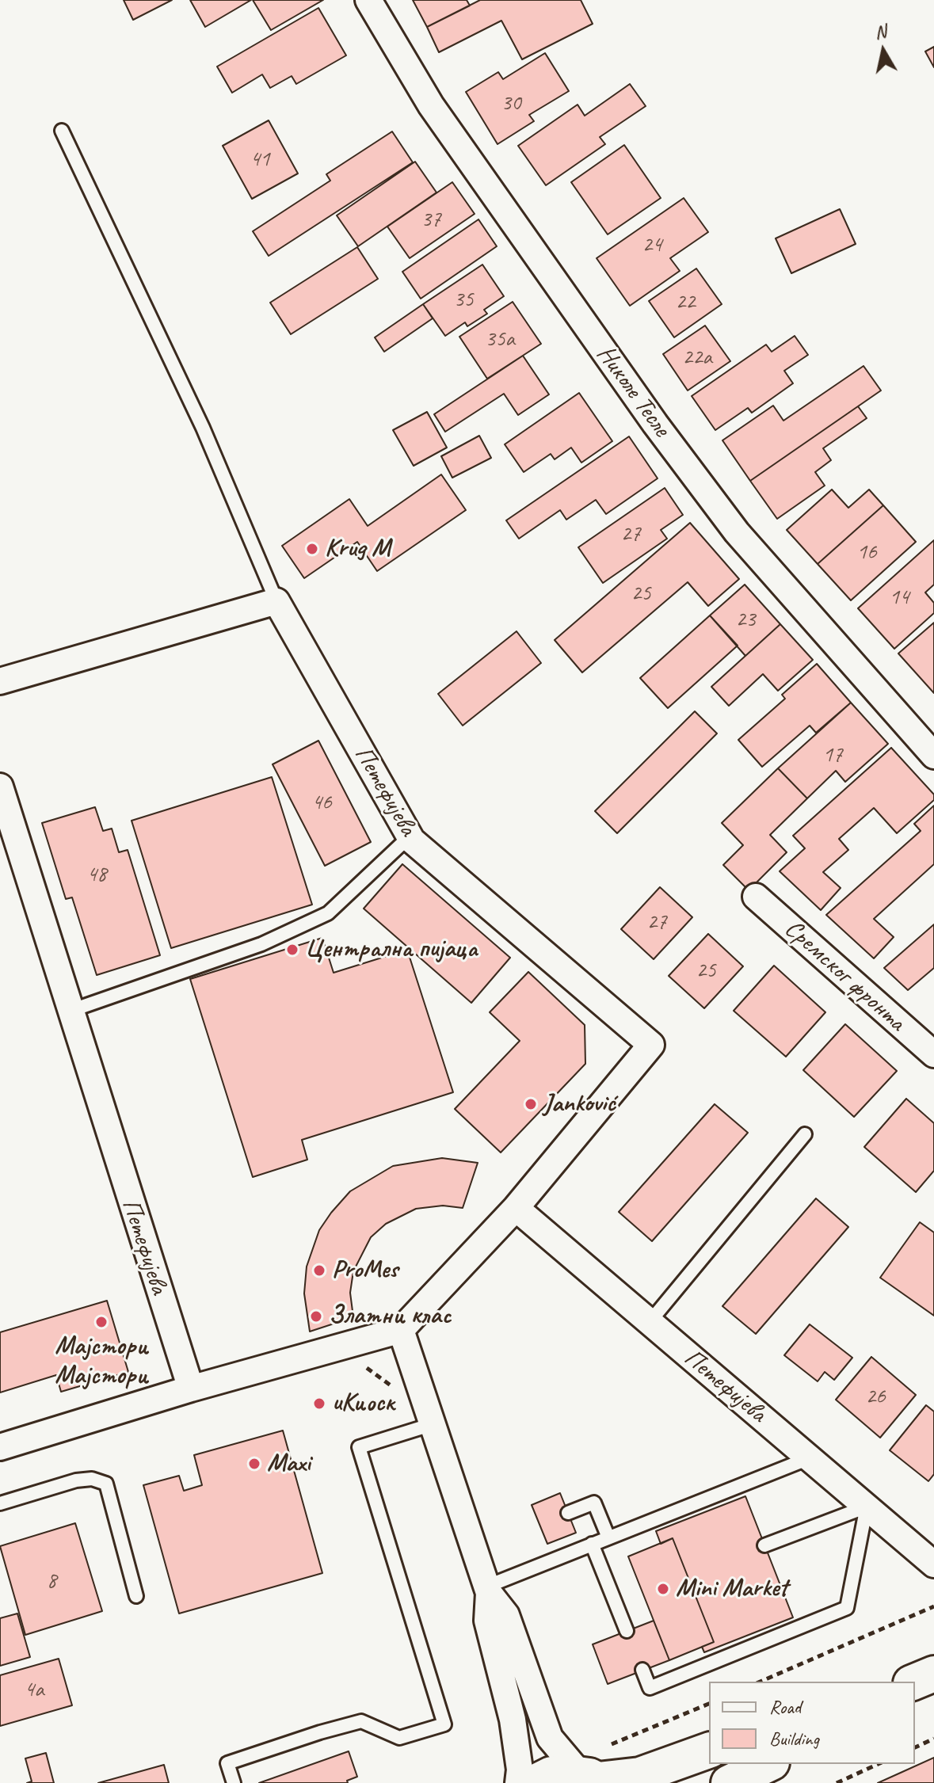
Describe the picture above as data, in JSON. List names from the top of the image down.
{
  "streets": {
    "street": ["Николе Тесле", "Петефијева", "Сремског фронта"]
  },
  "places": [
    "Krug M",
    "Централна пијаца",
    "Janković",
    "ProMes",
    "Златни клас",
    "Мајстори Мајстори",
    "иКиоск",
    "Maxi",
    "Mini Market"
  ],
  "house_numbers": [
    "30",
    "41",
    "37",
    "24",
    "35",
    "22",
    "35a",
    "22a",
    "27",
    "16",
    "25",
    "14",
    "23",
    "17",
    "46",
    "48",
    "27",
    "25",
    "26",
    "8",
    "4a"
  ],
  "legend": ["Road", "Building"],
  "north": "top"
}
